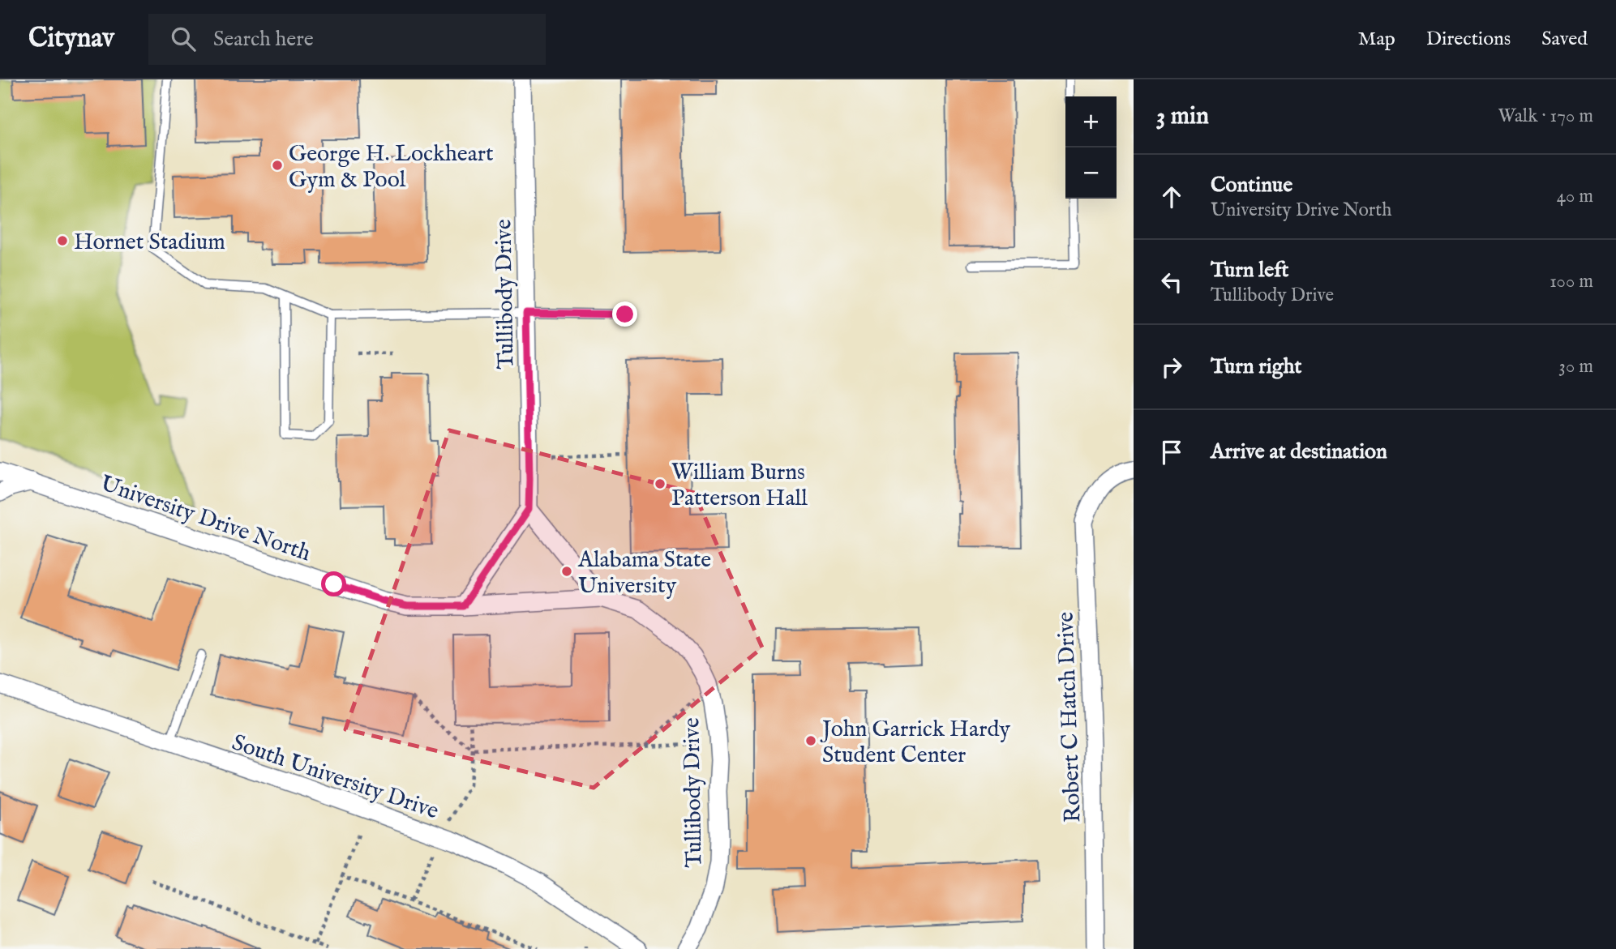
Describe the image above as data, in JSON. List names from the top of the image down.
{
  "streets": {
    "street": [
      "Tullibody Drive",
      "University Drive North",
      "Robert C Hatch Drive",
      "South University Drive"
    ]
  },
  "crossings": [
    ["Tullibody Drive", "University Drive North"]
  ],
  "places": [
    "George H. Lockheart Gym & Pool",
    "Hornet Stadium",
    "William Burns Patterson Hall",
    "Alabama State University",
    "John Garrick Hardy Student Center"
  ],
  "page": {
    "header": "Citynav",
    "search": "Search here",
    "nav": ["Map", "Directions", "Saved"],
    "heading": ["3 min", "Walk · 170 m"],
    "map_buttons": ["+", "−"],
    "list": [
      ["Continue", "University Drive North", "40 m"],
      ["Turn left", "Tullibody Drive", "100 m"],
      ["Turn right", "30 m"],
      "Arrive at destination"
    ]
  }
}
